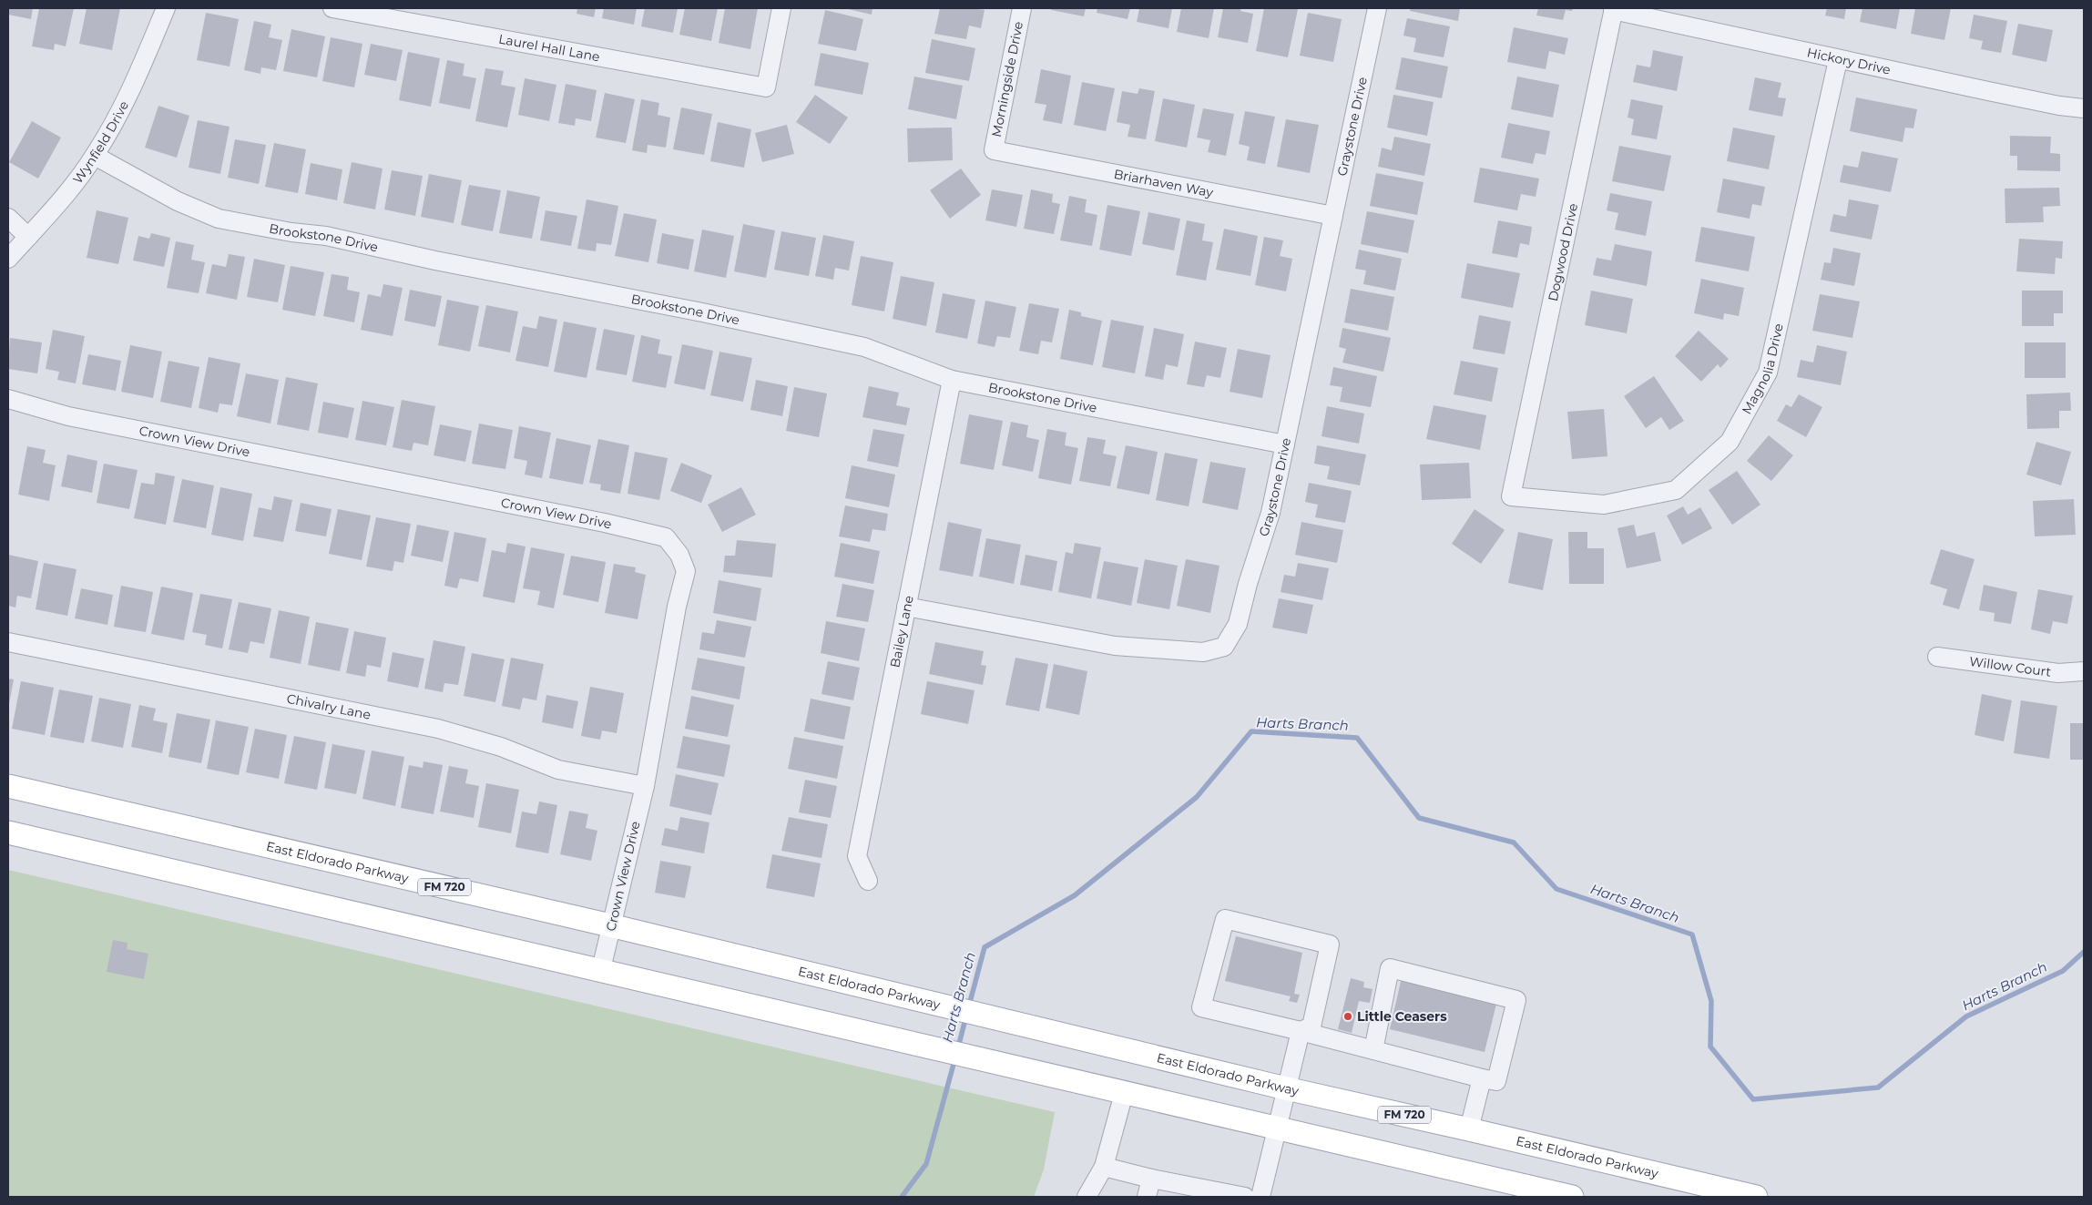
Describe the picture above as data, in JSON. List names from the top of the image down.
{
  "streets": {
    "main road": ["East Eldorado Parkway", "FM 720"],
    "street": [
      "Laurel Hall Lane",
      "Hickory Drive",
      "Morningside Drive",
      "Graystone Drive",
      "Wynfield Drive",
      "Briarhaven Way",
      "Brookstone Drive",
      "Dogwood Drive",
      "Magnolia Drive",
      "Crown View Drive",
      "Bailey Lane",
      "Willow Court",
      "Chivalry Lane"
    ]
  },
  "crossings": [
    ["Hickory Drive", "Dogwood Drive"],
    ["Hickory Drive", "Magnolia Drive"],
    ["Morningside Drive", "Briarhaven Way"],
    ["Graystone Drive", "Briarhaven Way"],
    ["Graystone Drive", "Brookstone Drive"],
    ["Graystone Drive", "Bailey Lane"],
    ["Wynfield Drive", "Brookstone Drive"],
    ["Brookstone Drive", "Bailey Lane"],
    ["Dogwood Drive", "Magnolia Drive"],
    ["Crown View Drive", "Chivalry Lane"],
    ["Crown View Drive", "East Eldorado Parkway"]
  ],
  "water": ["Harts Branch"],
  "places": ["Little Ceasers"]
}
